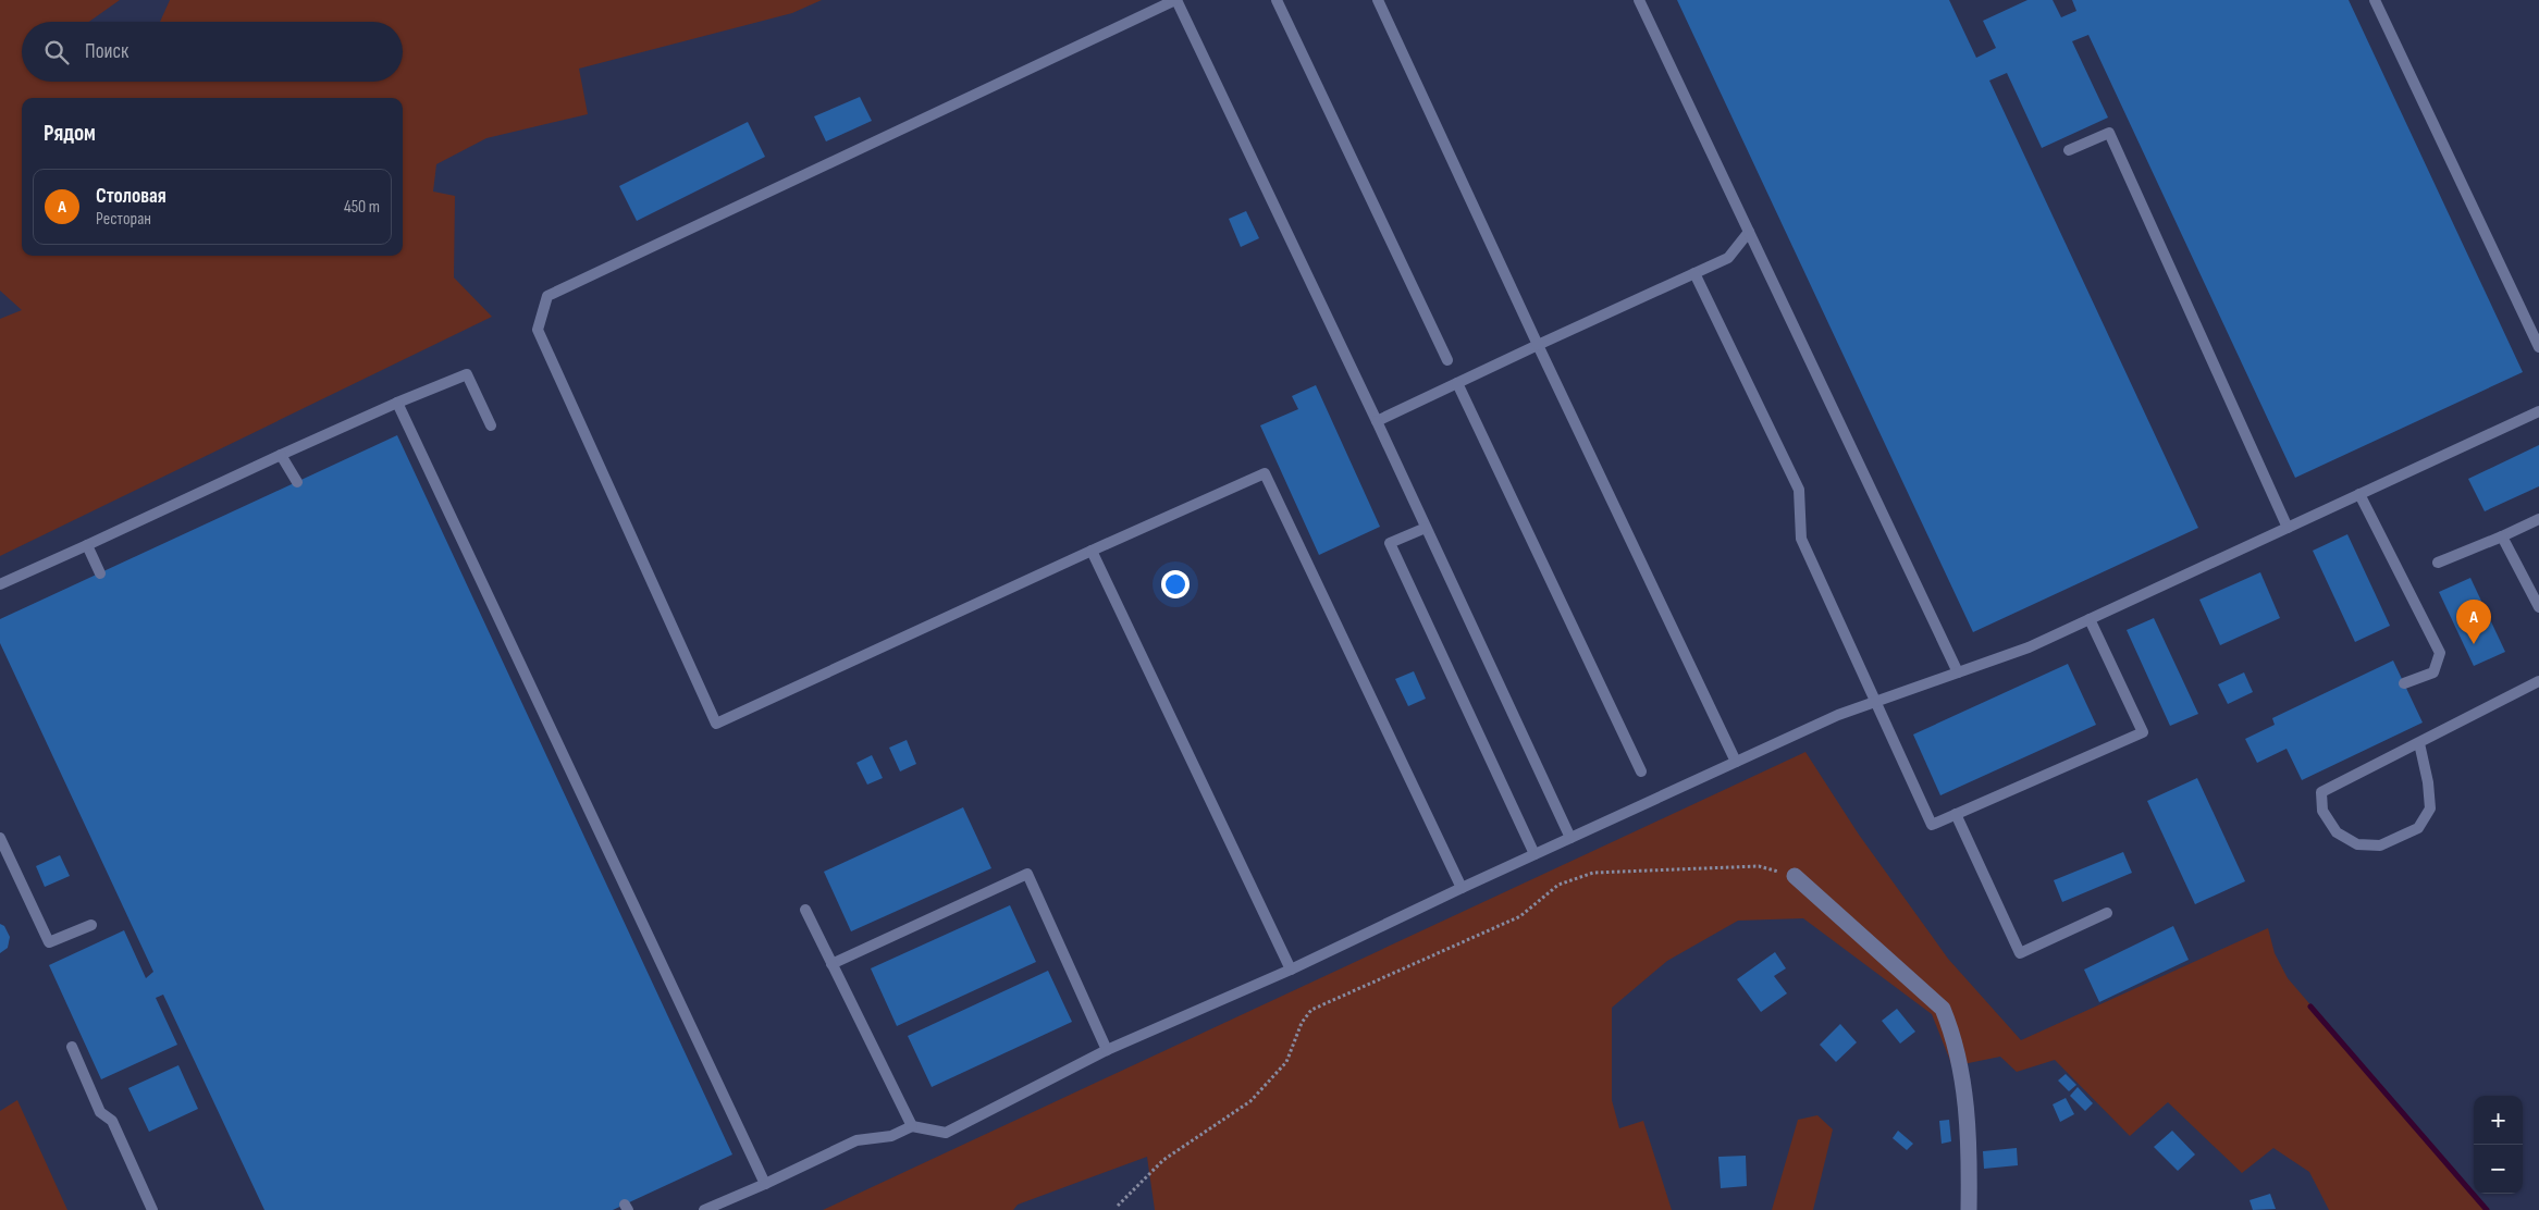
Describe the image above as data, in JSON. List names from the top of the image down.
{
  "page": {
    "search": "Поиск",
    "heading": "Рядом",
    "list": [
      {
        "mark": "A",
        "name": "Столовая",
        "note": "Ресторан",
        "value": "450 m"
      }
    ],
    "pins": "A",
    "map_buttons": ["+", "−"]
  }
}
